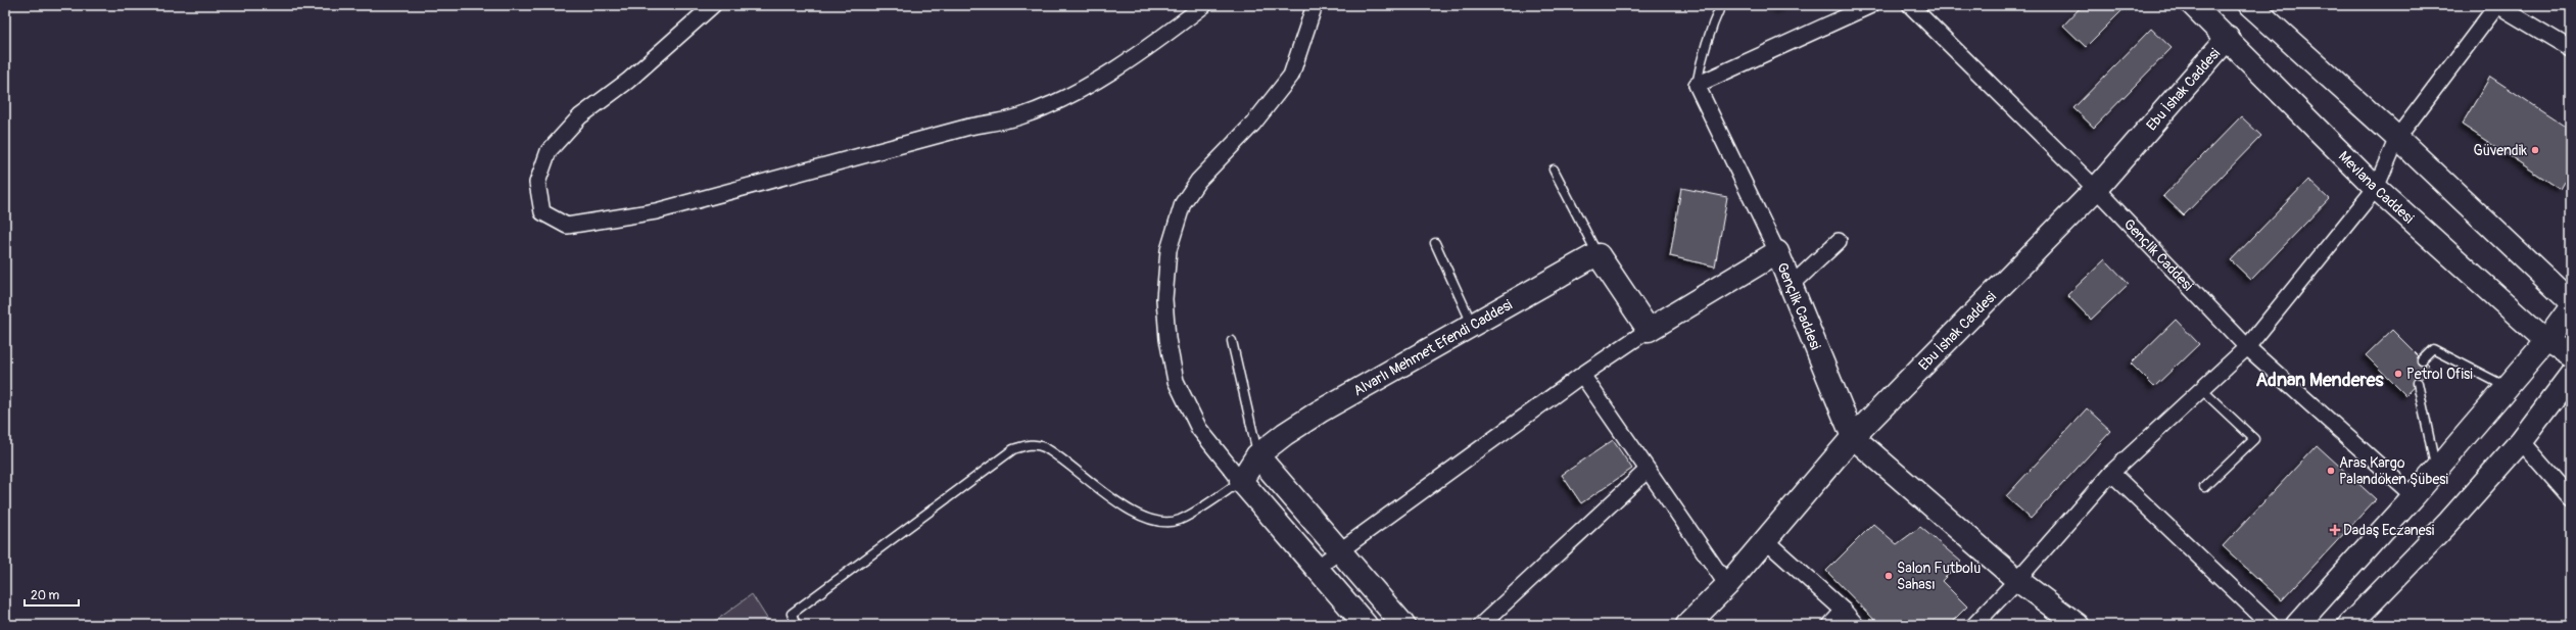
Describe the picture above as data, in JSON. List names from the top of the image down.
{
  "streets": {
    "street": [
      "Ebu İshak Caddesi",
      "Mevlana Caddesi",
      "Gençlik Caddesi",
      "Alvarlı Mehmet Efendi Caddesi"
    ]
  },
  "crossings": [
    ["Ebu İshak Caddesi", "Mevlana Caddesi"],
    ["Ebu İshak Caddesi", "Gençlik Caddesi"]
  ],
  "districts": ["Adnan Menderes"],
  "places": {
    "other": [
      "Güvendik",
      "Petrol Ofisi",
      "Aras Kargo Palandöken Şübesi",
      "Salon Futbolu Sahası"
    ],
    "health": ["Dadaş Eczanesi"]
  },
  "scale_bar": "20 m"
}
